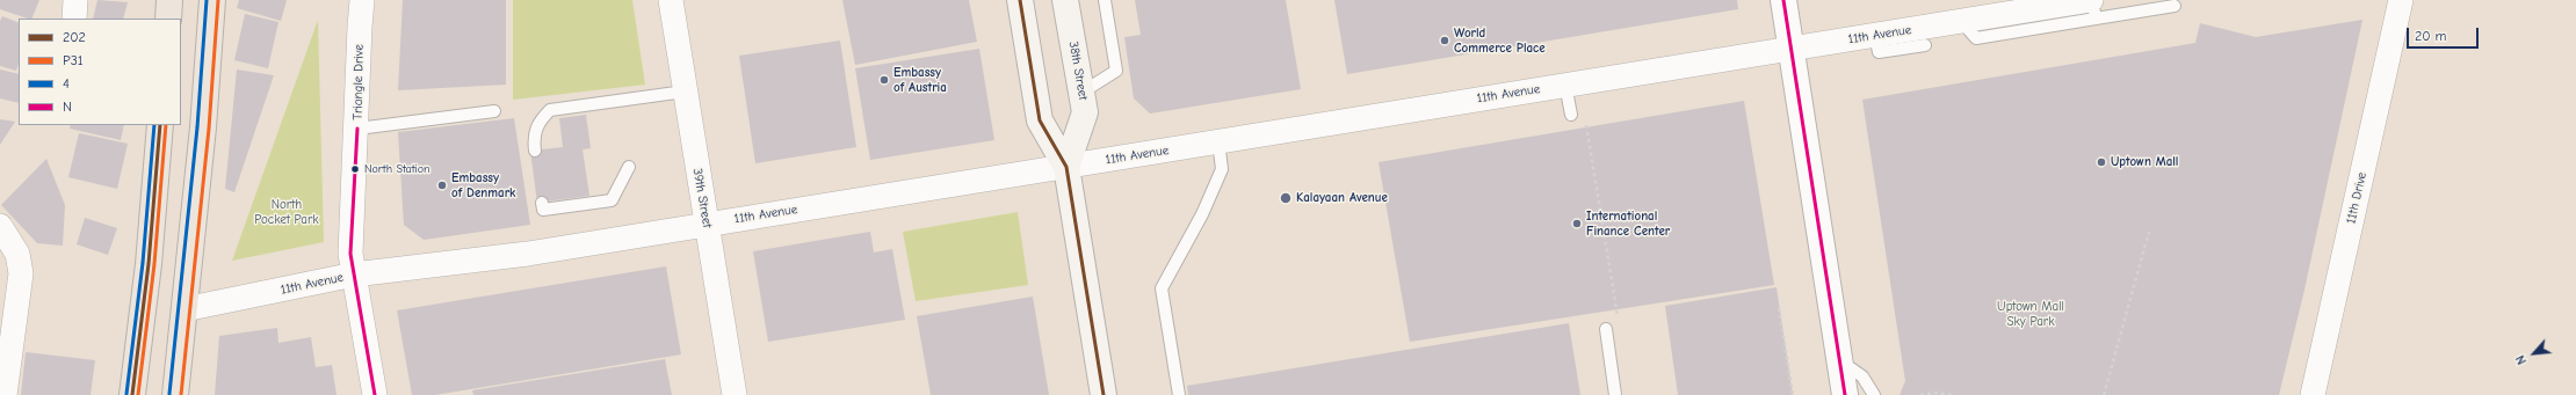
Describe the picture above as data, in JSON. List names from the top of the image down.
{
  "streets": {
    "main road": ["38th Street"],
    "street": [
      "11th Avenue",
      "Triangle Drive",
      "39th Street",
      "11th Drive"
    ]
  },
  "crossings": [
    ["11th Avenue", "38th Street"],
    ["11th Avenue", "Triangle Drive"],
    ["11th Avenue", "39th Street"]
  ],
  "parks": ["North Pocket Park", "Uptown Mall Sky Park"],
  "places": [
    "World Commerce Place",
    "Embassy of Austria",
    "Uptown Mall",
    "North Station",
    "Embassy of Denmark",
    "Kalayaan Avenue",
    "International Finance Center"
  ],
  "lines": [
    "transit line 202",
    "transit line P31",
    "transit line 4",
    "transit line N"
  ],
  "legend": [
    "202",
    "P31",
    "4",
    "N"
  ],
  "scale_bar": "20 m",
  "north": "bottom left"
}
